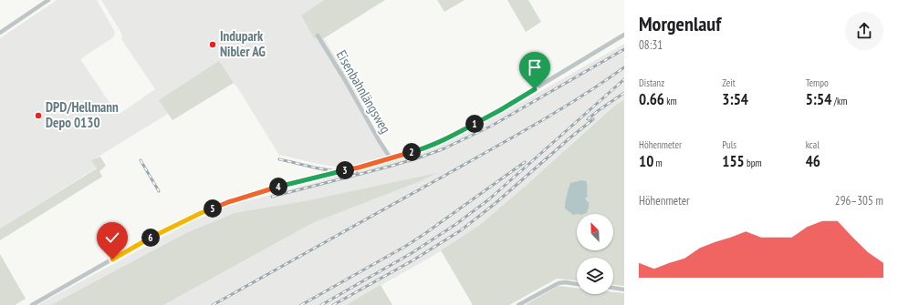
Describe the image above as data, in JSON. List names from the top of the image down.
{
  "streets": {
    "street": ["Eisenbahnlängsweg"]
  },
  "places": ["Indupark Nibler AG", "DPD/Hellmann Depo 0130"],
  "north": "top left",
  "page": {
    "heading": ["Morgenlauf", "08:31"],
    "stats": [
      ["Distanz", "0.66 km"],
      ["Zeit", "3:54"],
      ["Tempo", "5:54 /km"],
      ["Höhenmeter", "10 m"],
      ["Puls", "155 bpm"],
      ["kcal", "46"]
    ],
    "pins": [
      "1",
      "2",
      "3",
      "4",
      "5",
      "6"
    ],
    "chart": ["Höhenmeter", "296–305 m"]
  }
}
